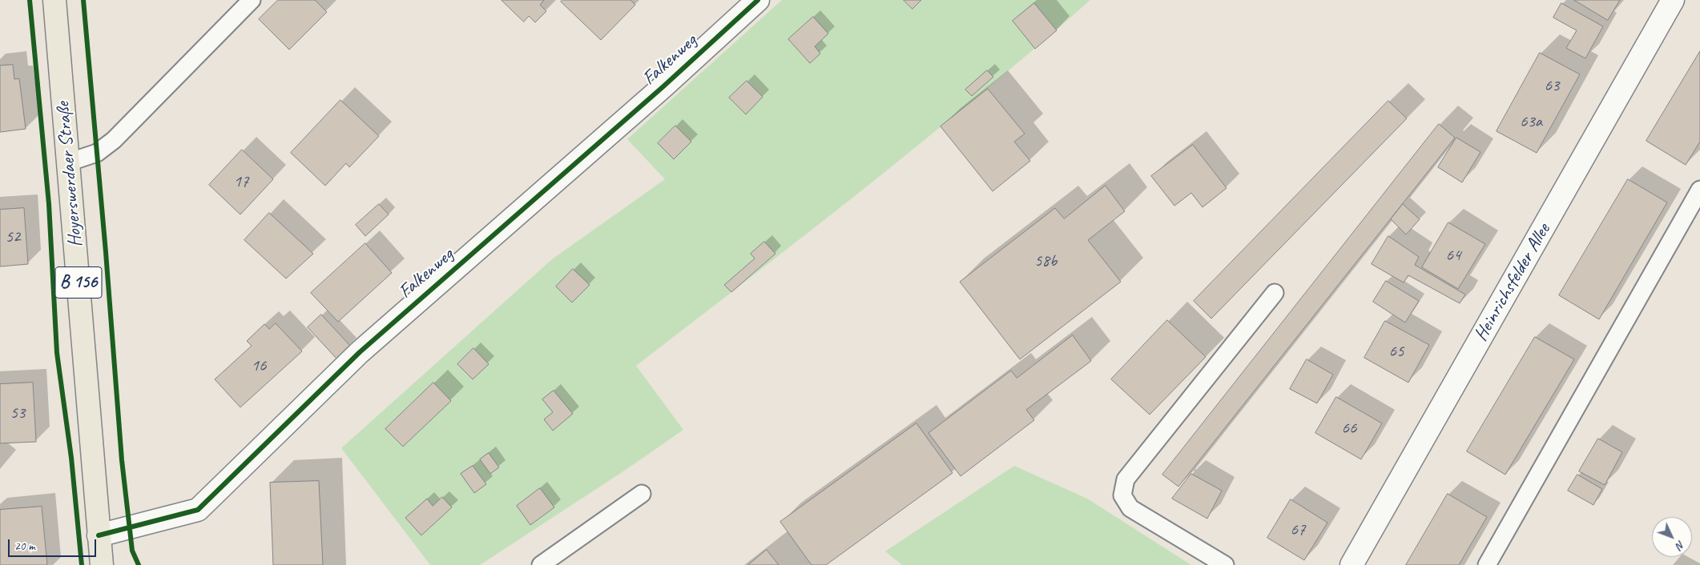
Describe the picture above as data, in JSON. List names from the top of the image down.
{
  "streets": {
    "main road": ["Hoyerswerdaer Straße", "B 156"],
    "street": ["Falkenweg", "Heinrichsfelder Allee"]
  },
  "crossings": [
    ["Falkenweg", "Hoyerswerdaer Straße"]
  ],
  "house_numbers": [
    "63",
    "63a",
    "17",
    "52",
    "64",
    "58b",
    "65",
    "16",
    "53",
    "66",
    "67"
  ],
  "scale_bar": "20 m",
  "north": "bottom right"
}
